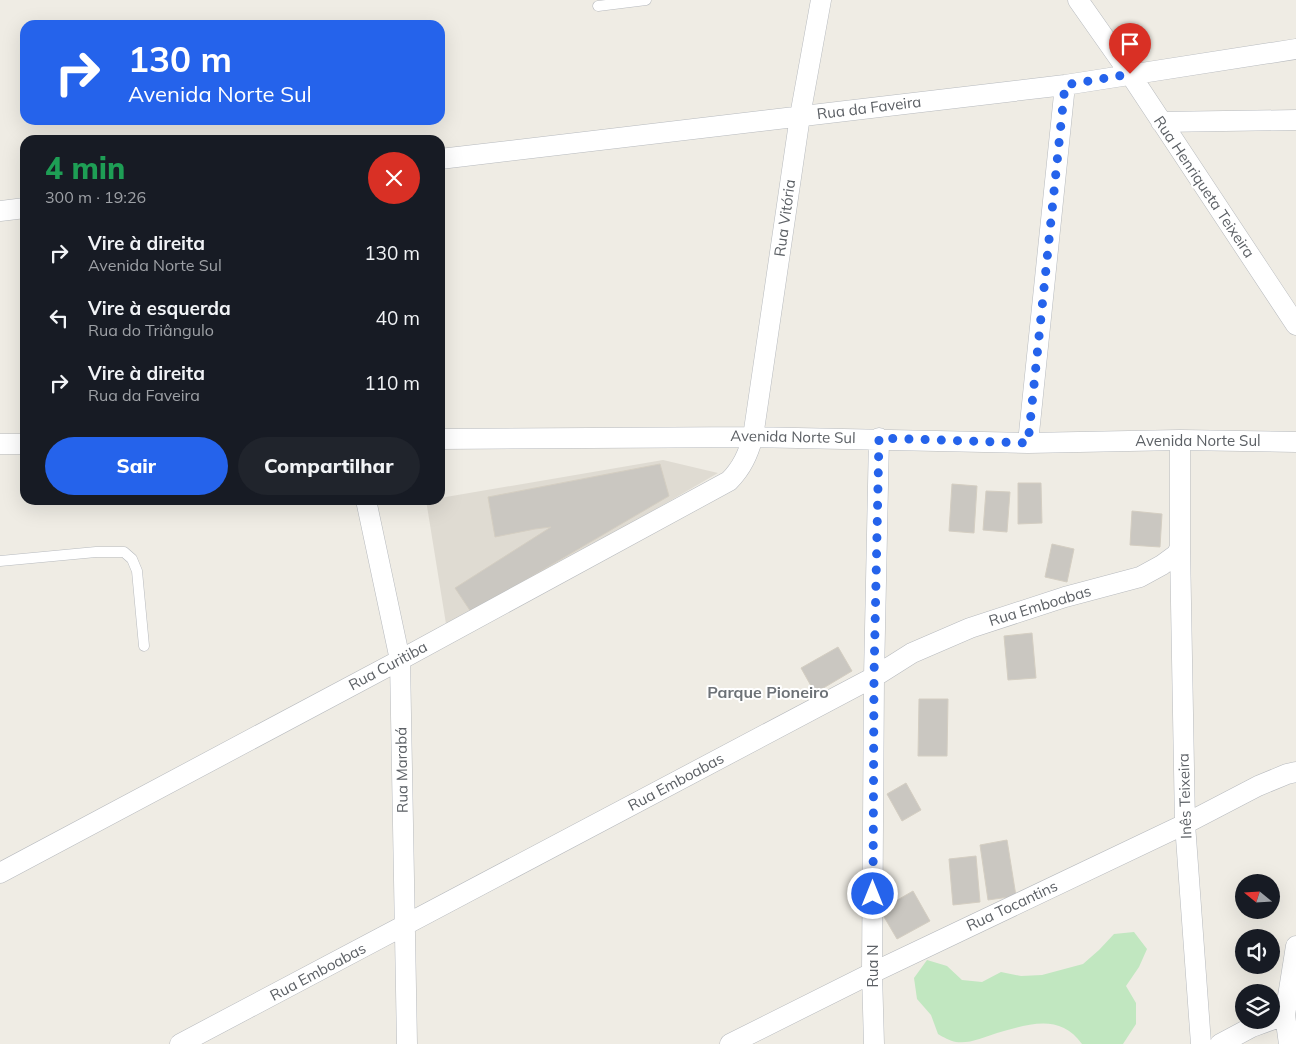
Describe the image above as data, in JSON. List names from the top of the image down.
{
  "streets": {
    "street": [
      "Rua da Faveira",
      "Rua Henriqueta Teixeira",
      "Rua Vitória",
      "Avenida Norte Sul",
      "Rua Emboabas",
      "Rua Curitiba",
      "Rua Marabá",
      "Inês Teixeira",
      "Rua Tocantins",
      "Rua N"
    ]
  },
  "crossings": [
    ["Rua da Faveira", "Rua Henriqueta Teixeira"],
    ["Rua da Faveira", "Rua Vitória"],
    ["Rua Vitória", "Avenida Norte Sul"],
    ["Rua Vitória", "Rua Curitiba"],
    ["Avenida Norte Sul", "Rua Curitiba"],
    ["Avenida Norte Sul", "Inês Teixeira"],
    ["Avenida Norte Sul", "Rua N"],
    ["Rua Emboabas", "Rua Marabá"],
    ["Rua Emboabas", "Inês Teixeira"],
    ["Rua Emboabas", "Rua N"],
    ["Rua Curitiba", "Rua Marabá"],
    ["Inês Teixeira", "Rua Tocantins"],
    ["Rua Tocantins", "Rua N"]
  ],
  "districts": ["Parque Pioneiro"],
  "north": "left",
  "page": {
    "turn": ["130 m", "Avenida Norte Sul"],
    "heading": ["4 min", "300 m · 19:26"],
    "list": [
      {
        "name": "Vire à direita",
        "note": "Avenida Norte Sul",
        "value": "130 m"
      },
      {
        "name": "Vire à esquerda",
        "note": "Rua do Triângulo",
        "value": "40 m"
      },
      {
        "name": "Vire à direita",
        "note": "Rua da Faveira",
        "value": "110 m"
      }
    ],
    "buttons": ["Sair", "Compartilhar"]
  }
}
